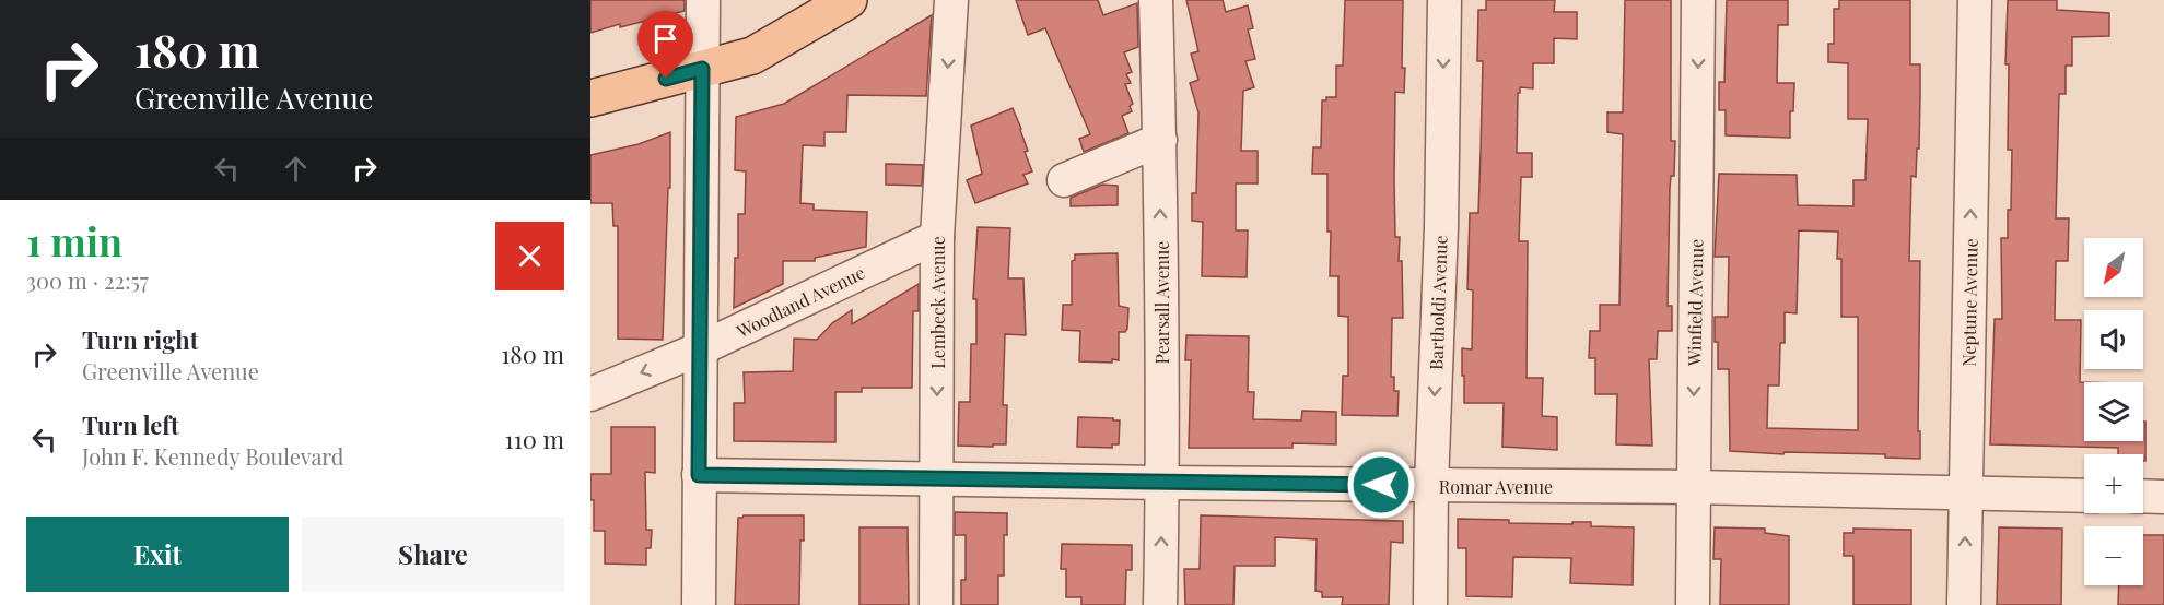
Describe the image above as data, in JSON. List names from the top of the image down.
{
  "streets": {
    "street": [
      "Woodland Avenue",
      "Lembeck Avenue",
      "Pearsall Avenue",
      "Bartholdi Avenue",
      "Winfield Avenue",
      "Neptune Avenue",
      "Romar Avenue"
    ]
  },
  "crossings": [
    ["Woodland Avenue", "Lembeck Avenue"],
    ["Lembeck Avenue", "Romar Avenue"],
    ["Pearsall Avenue", "Romar Avenue"],
    ["Bartholdi Avenue", "Romar Avenue"],
    ["Winfield Avenue", "Romar Avenue"],
    ["Neptune Avenue", "Romar Avenue"]
  ],
  "one_way": [
    "Pearsall Avenue",
    "Bartholdi Avenue",
    "Winfield Avenue",
    "Neptune Avenue"
  ],
  "north": "bottom left",
  "page": {
    "turn": ["180 m", "Greenville Avenue"],
    "heading": ["1 min", "300 m · 22:57"],
    "map_buttons": ["+", "−"],
    "list": [
      {
        "name": "Turn right",
        "note": "Greenville Avenue",
        "value": "180 m"
      },
      {
        "name": "Turn left",
        "note": "John F. Kennedy Boulevard",
        "value": "110 m"
      }
    ],
    "buttons": ["Exit", "Share"]
  }
}
